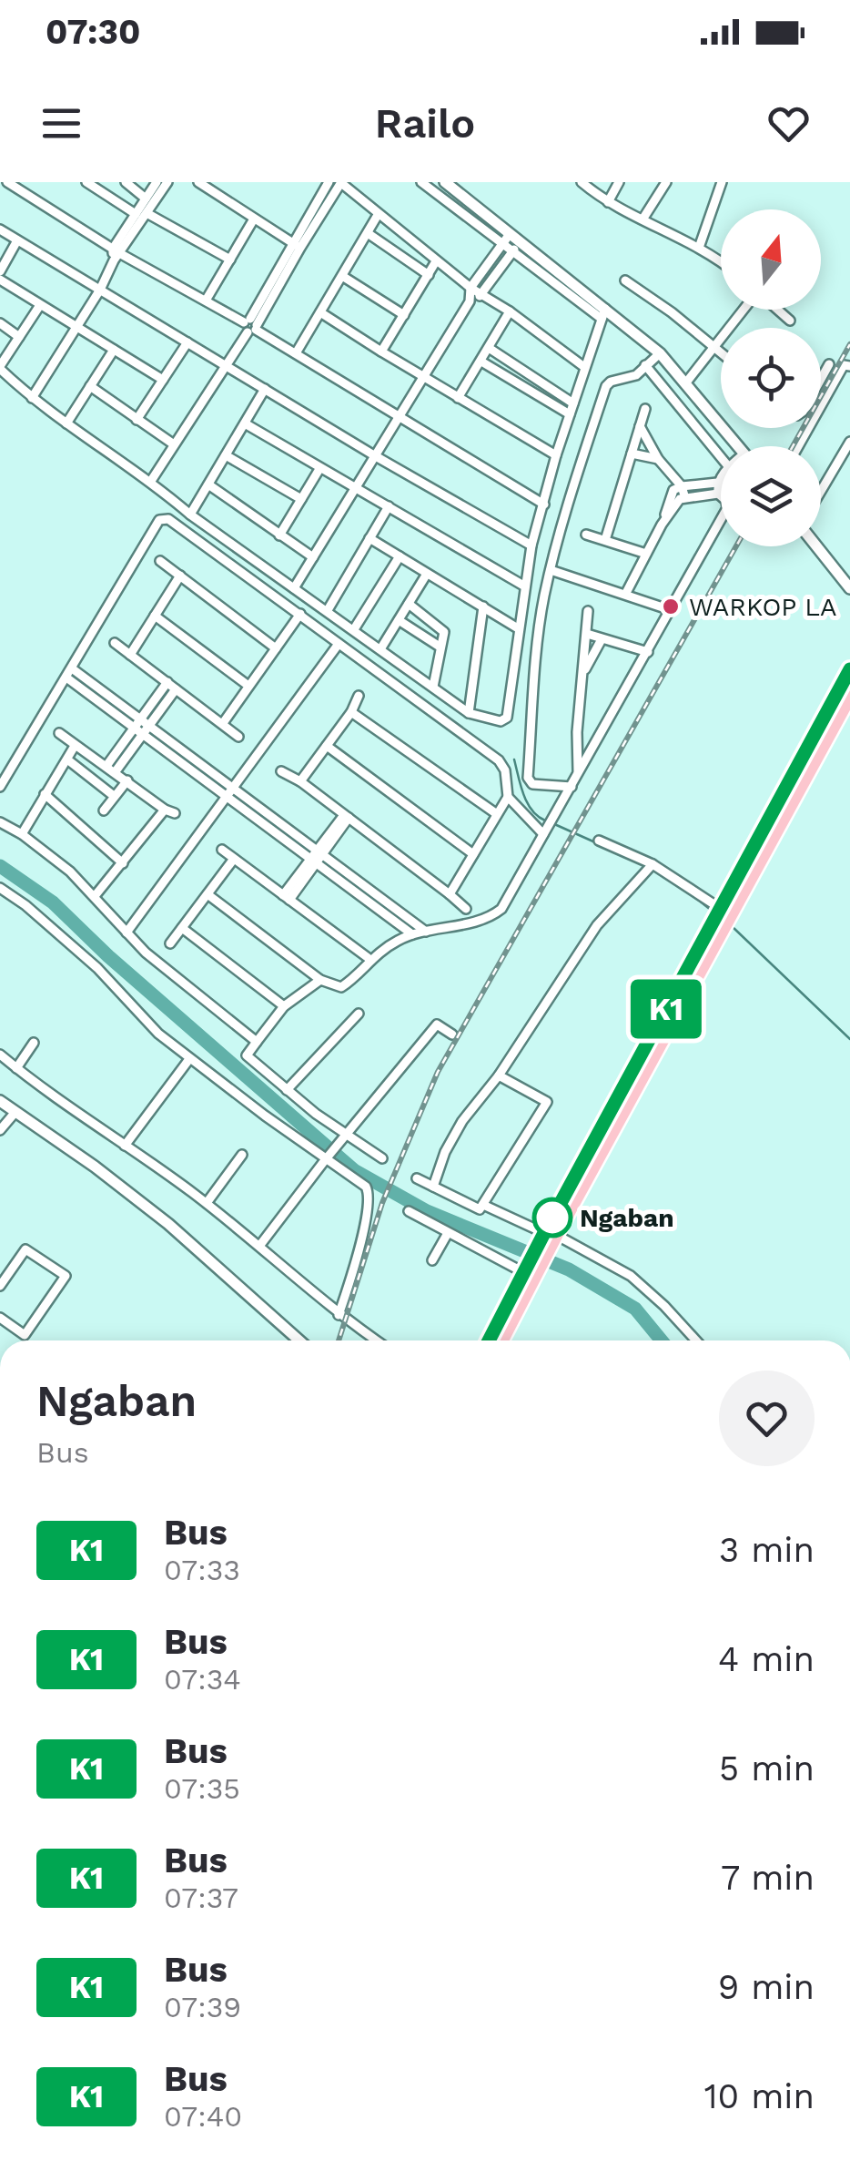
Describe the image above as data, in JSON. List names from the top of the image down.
{
  "places": ["WARKOP LA", "Ngaban"],
  "lines": ["bus line K1"],
  "north": "top",
  "page": {
    "status": "07:30",
    "header": "Railo",
    "on_map": "K1",
    "heading": ["Ngaban", "Bus"],
    "list": [
      {
        "mark": "K1",
        "name": "Bus",
        "note": "07:33",
        "value": "3 min"
      },
      {
        "mark": "K1",
        "name": "Bus",
        "note": "07:34",
        "value": "4 min"
      },
      {
        "mark": "K1",
        "name": "Bus",
        "note": "07:35",
        "value": "5 min"
      },
      {
        "mark": "K1",
        "name": "Bus",
        "note": "07:37",
        "value": "7 min"
      },
      {
        "mark": "K1",
        "name": "Bus",
        "note": "07:39",
        "value": "9 min"
      },
      {
        "mark": "K1",
        "name": "Bus",
        "note": "07:40",
        "value": "10 min"
      }
    ]
  }
}
